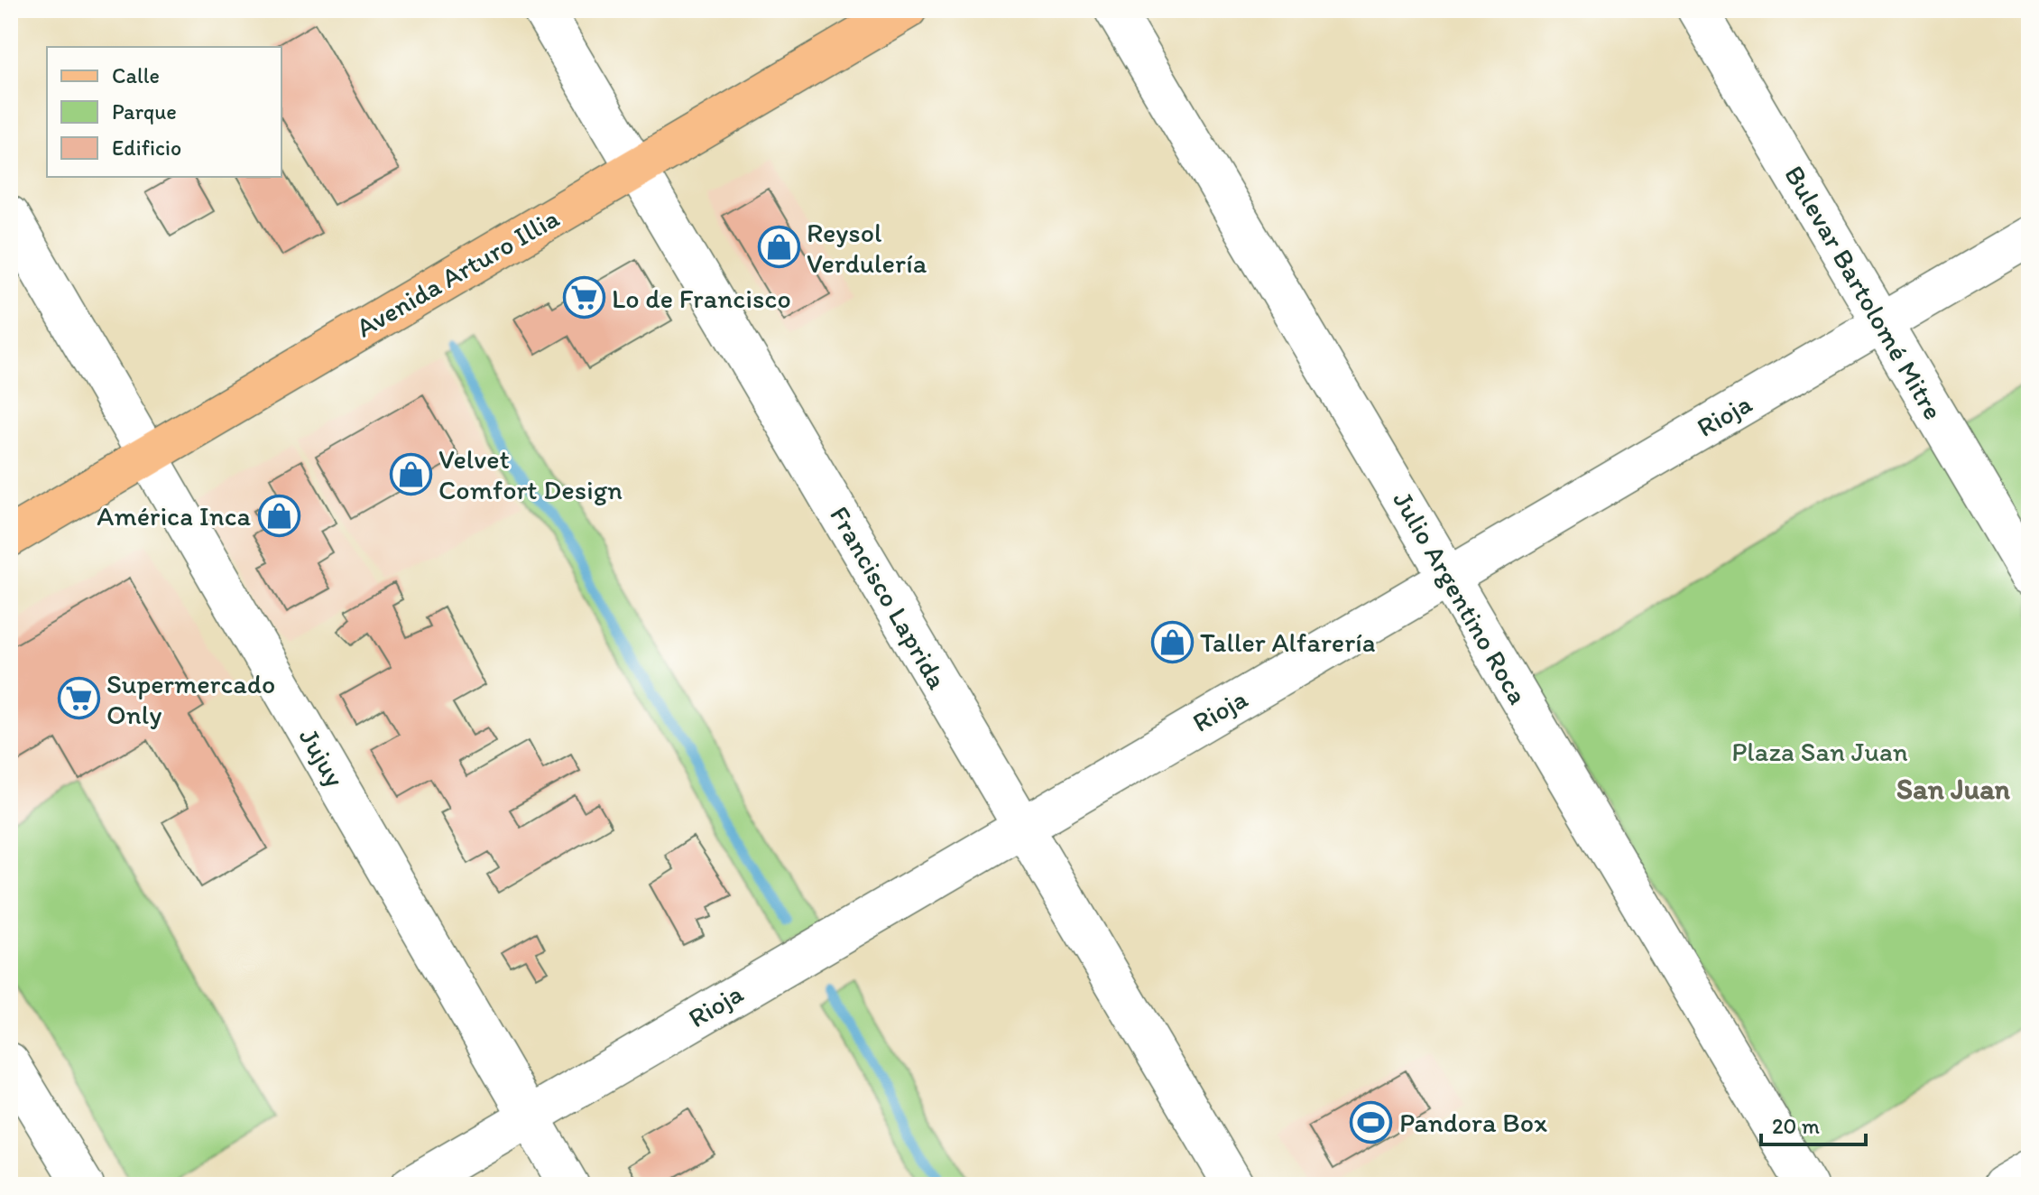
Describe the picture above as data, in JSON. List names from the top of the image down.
{
  "streets": {
    "main road": ["Avenida Arturo Illia"],
    "street": [
      "Bulevar Bartolomé Mitre",
      "Rioja",
      "Francisco Laprida",
      "Julio Argentino Roca",
      "Jujuy"
    ]
  },
  "crossings": [
    ["Avenida Arturo Illia", "Francisco Laprida"],
    ["Avenida Arturo Illia", "Jujuy"],
    ["Bulevar Bartolomé Mitre", "Rioja"],
    ["Rioja", "Francisco Laprida"],
    ["Rioja", "Julio Argentino Roca"],
    ["Rioja", "Jujuy"]
  ],
  "districts": ["San Juan"],
  "parks": ["Plaza San Juan"],
  "places": {
    "shop": [
      "Reysol Verdulería",
      "Velvet Comfort Design",
      "América Inca",
      "Taller Alfarería"
    ],
    "supermarket": ["Lo de Francisco", "Supermercado Only"],
    "sports": ["Pandora Box"]
  },
  "legend": ["Calle", "Parque", "Edificio"],
  "scale_bar": "20 m"
}
